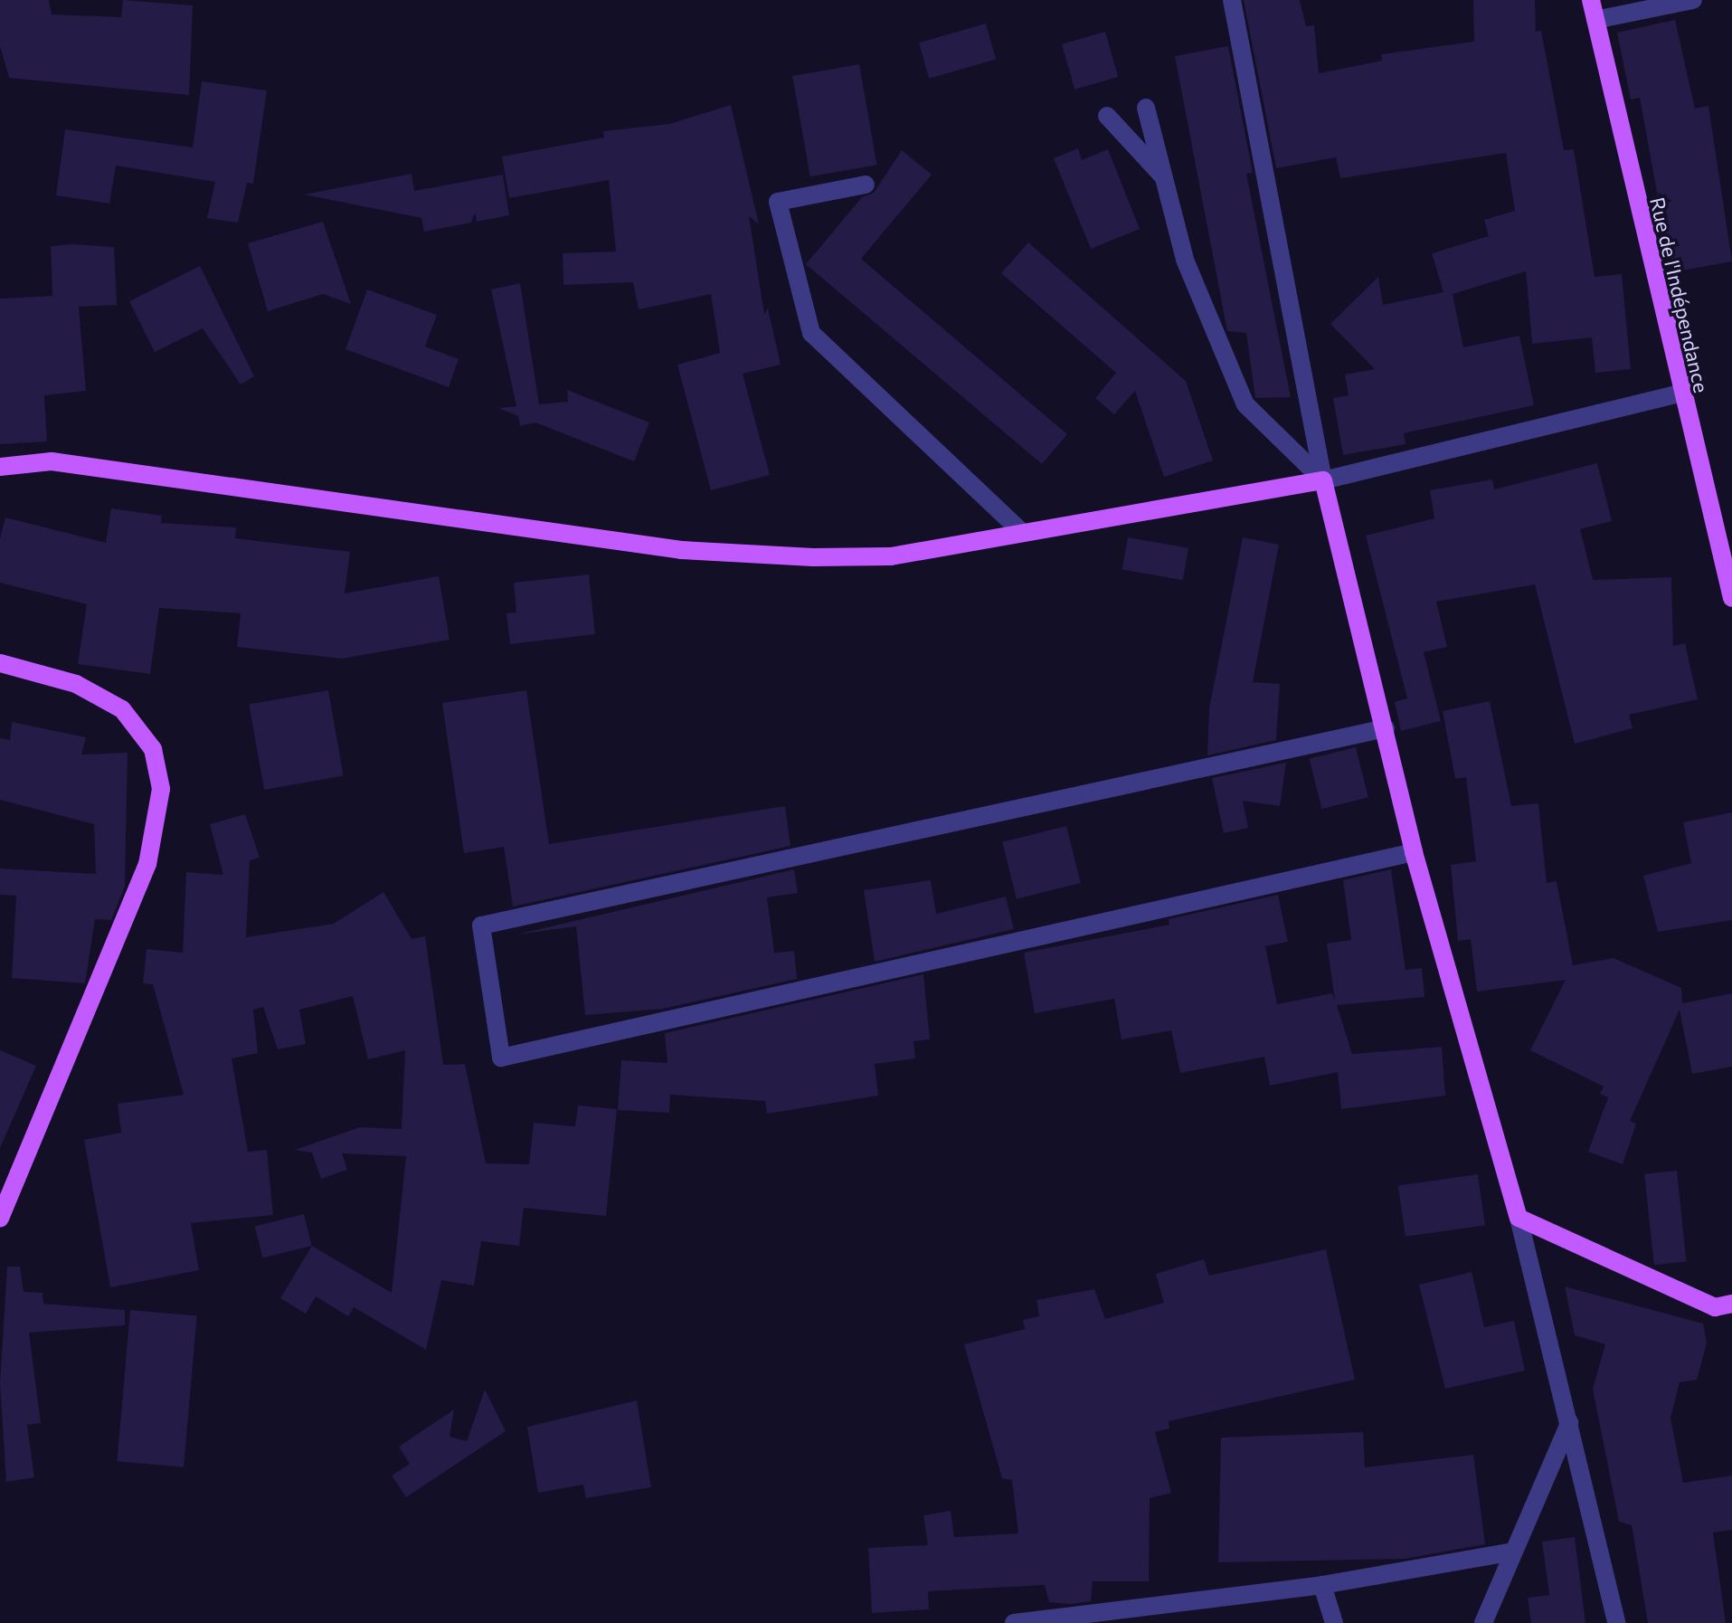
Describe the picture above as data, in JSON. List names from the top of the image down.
{
  "streets": {
    "main road": ["Rue de l'Indépendance"]
  }
}
